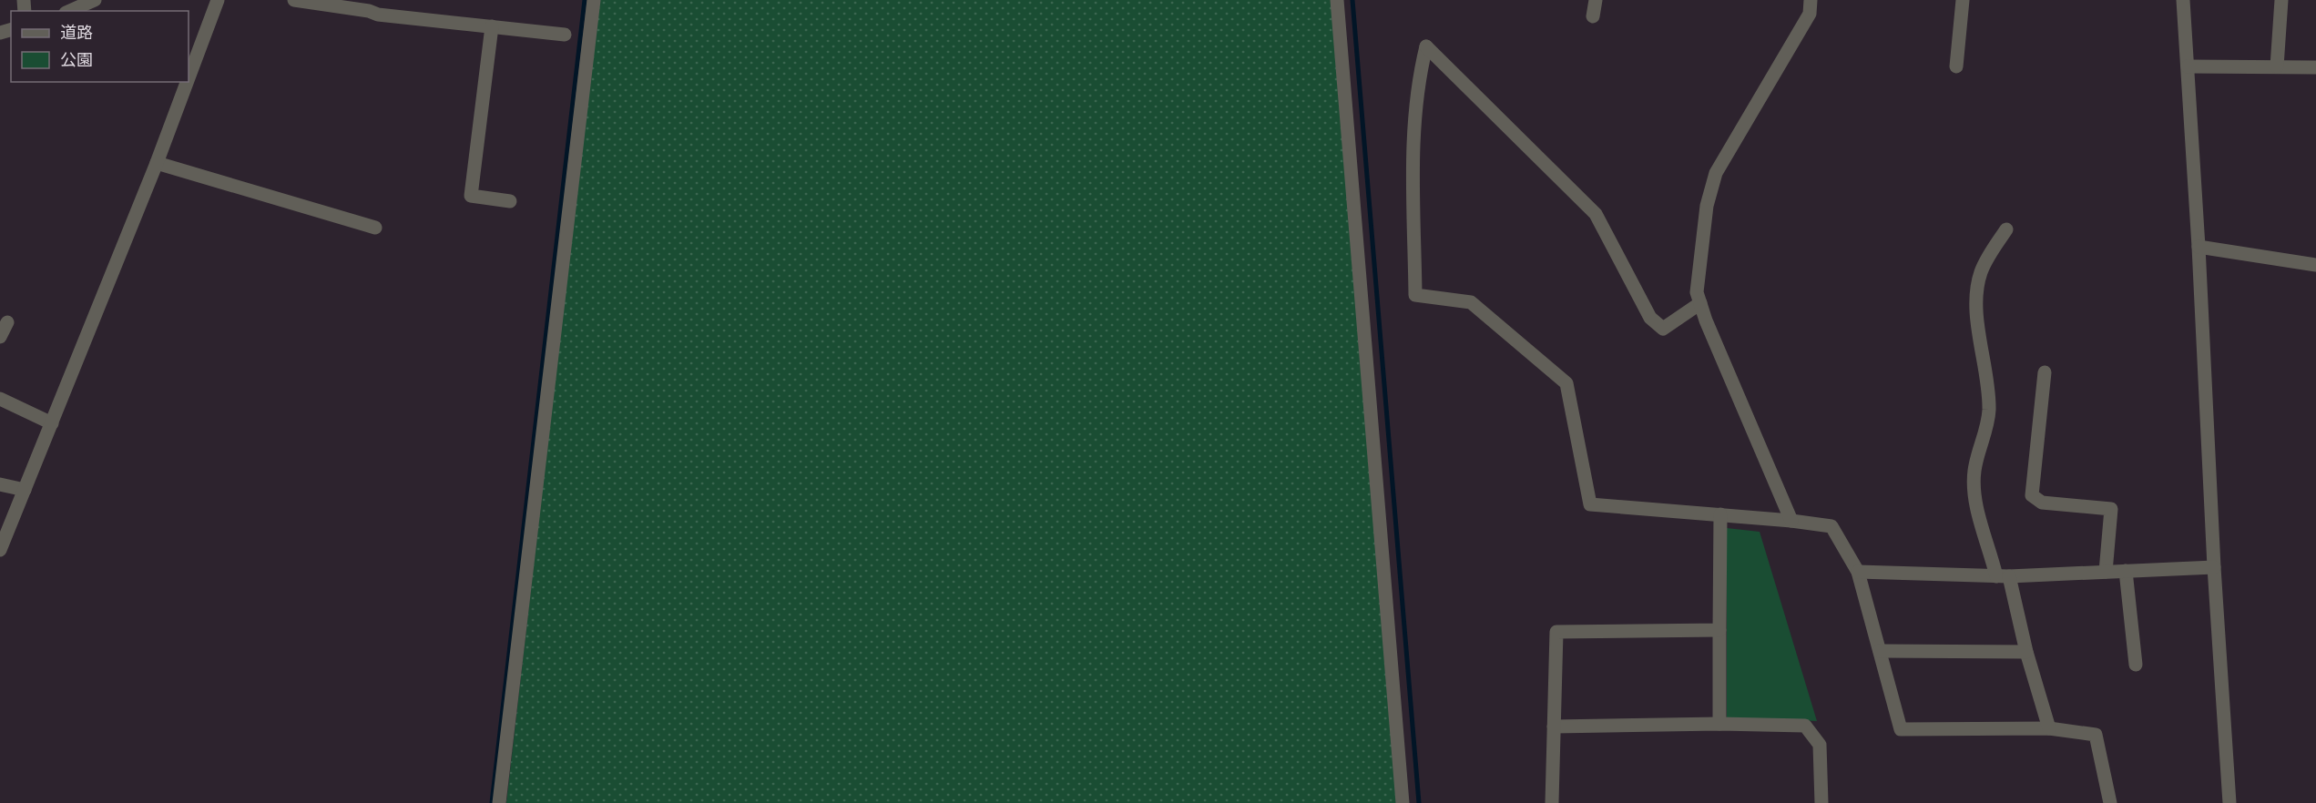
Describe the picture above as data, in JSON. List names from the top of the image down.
{
  "legend": ["道路", "公園"]
}
